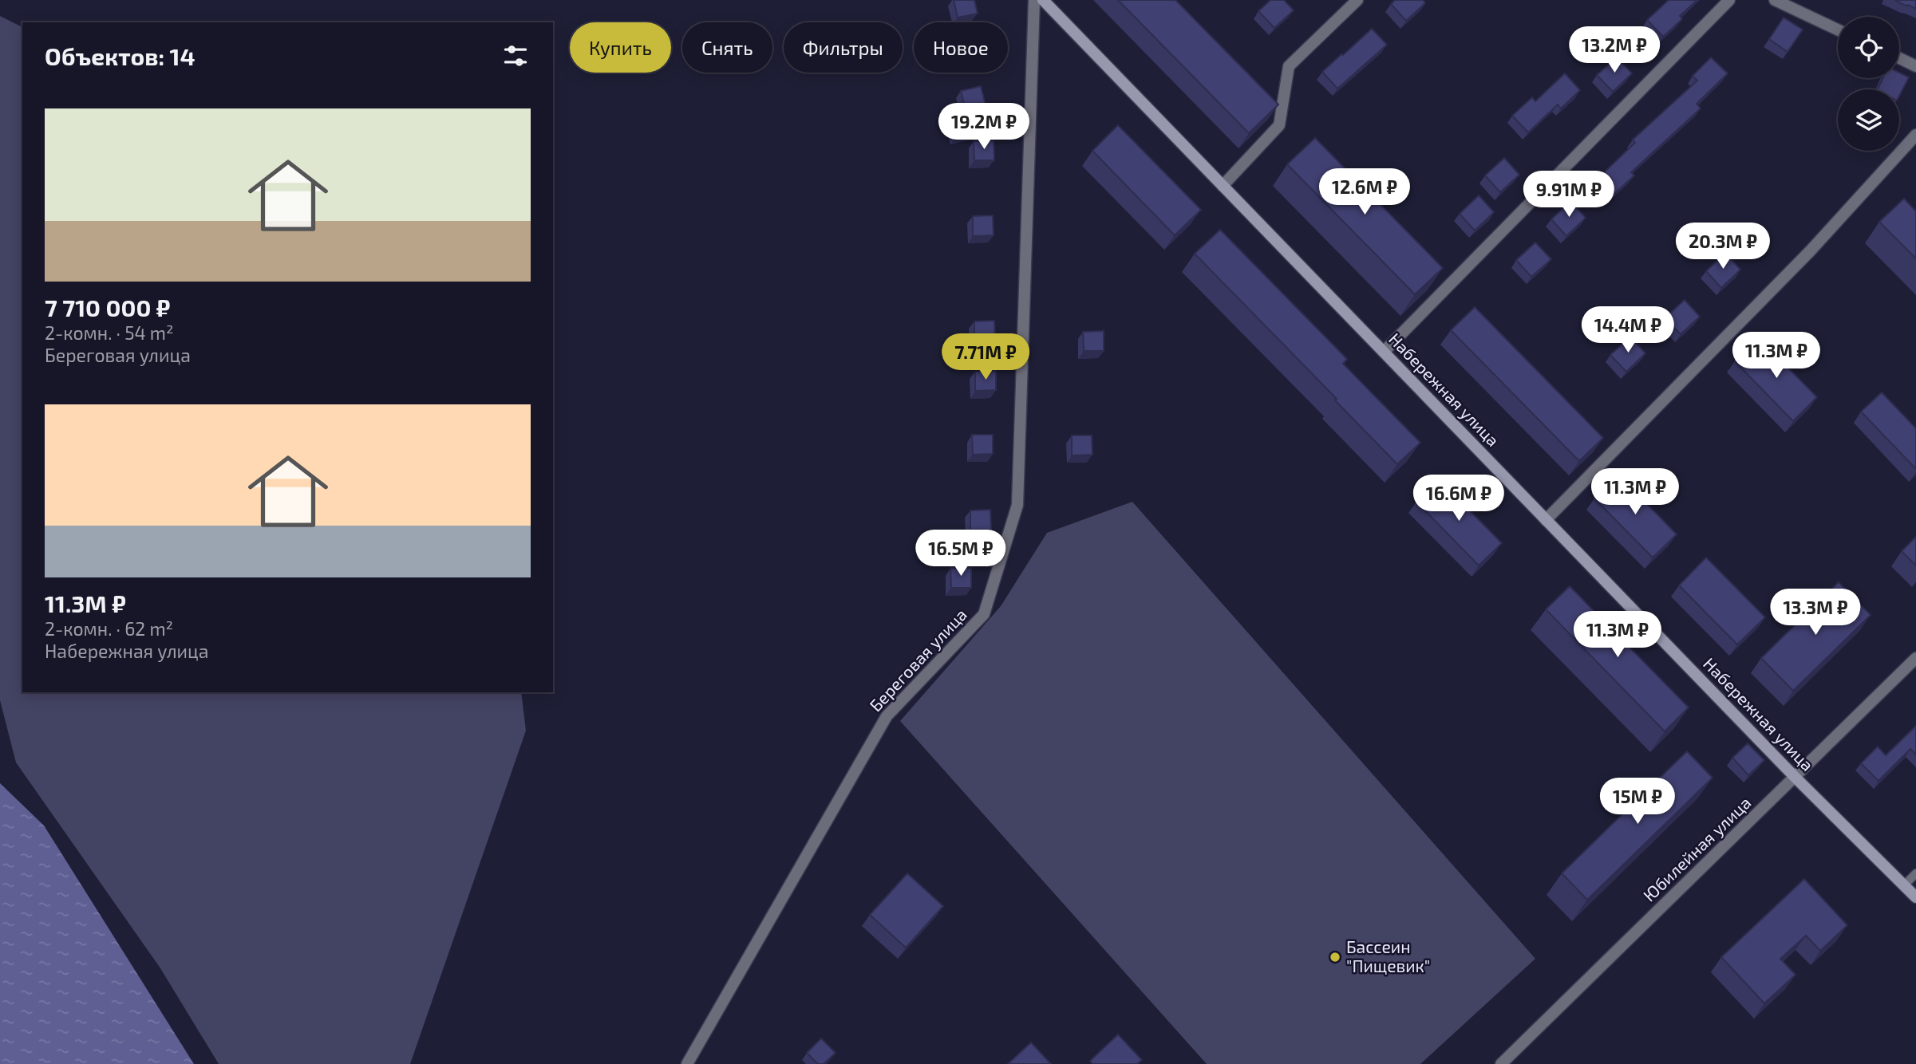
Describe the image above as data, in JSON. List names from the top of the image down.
{
  "streets": {
    "street": ["Набережная улица", "Береговая улица", "Юбилейная улица"]
  },
  "crossings": [
    ["Набережная улица", "Юбилейная улица"]
  ],
  "places": ["Бассеин \"Пищевик\""],
  "page": {
    "chip": [
      "Купить",
      "Снять",
      "Фильтры",
      "Новое"
    ],
    "heading": "Объектов: 14",
    "price": [
      "13.2M ₽",
      "19.2M ₽",
      "12.6M ₽",
      "9.91M ₽",
      "20.3M ₽",
      "14.4M ₽",
      "11.3M ₽",
      "7.71M ₽",
      "11.3M ₽",
      "16.6M ₽",
      "16.5M ₽",
      "13.3M ₽",
      "11.3M ₽",
      "15M ₽"
    ],
    "list": [
      {
        "name": "7 710 000 ₽",
        "note": "2-комн. · 54 m² · Береговая улица"
      },
      {
        "name": "11.3M ₽",
        "note": "2-комн. · 62 m² · Набережная улица"
      }
    ]
  }
}
